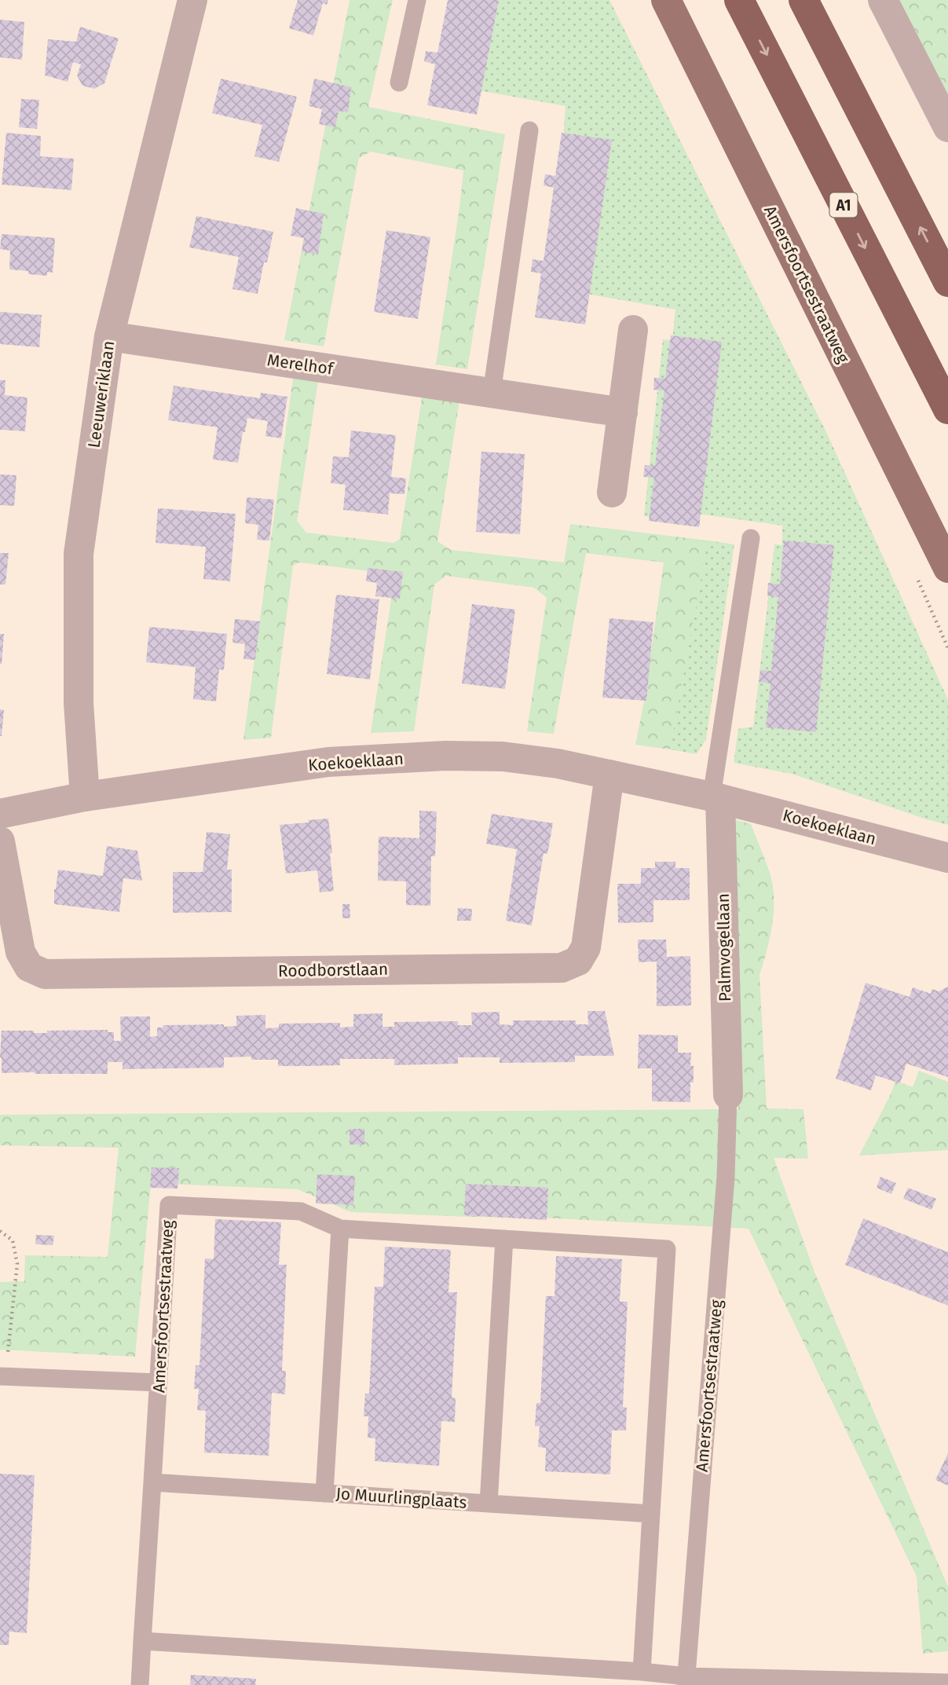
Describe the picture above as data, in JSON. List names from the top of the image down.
{
  "streets": {
    "highway": ["A1"],
    "main road": ["Amersfoortsestraatweg"],
    "street": [
      "Merelhof",
      "Leeuweriklaan",
      "Koekoeklaan",
      "Palmvogellaan",
      "Roodborstlaan"
    ],
    "lane": ["Jo Muurlingplaats"]
  },
  "crossings": [
    ["Amersfoortsestraatweg", "Palmvogellaan"],
    ["Amersfoortsestraatweg", "Jo Muurlingplaats"],
    ["Merelhof", "Leeuweriklaan"],
    ["Leeuweriklaan", "Koekoeklaan"],
    ["Koekoeklaan", "Palmvogellaan"],
    ["Koekoeklaan", "Roodborstlaan"]
  ]
}
